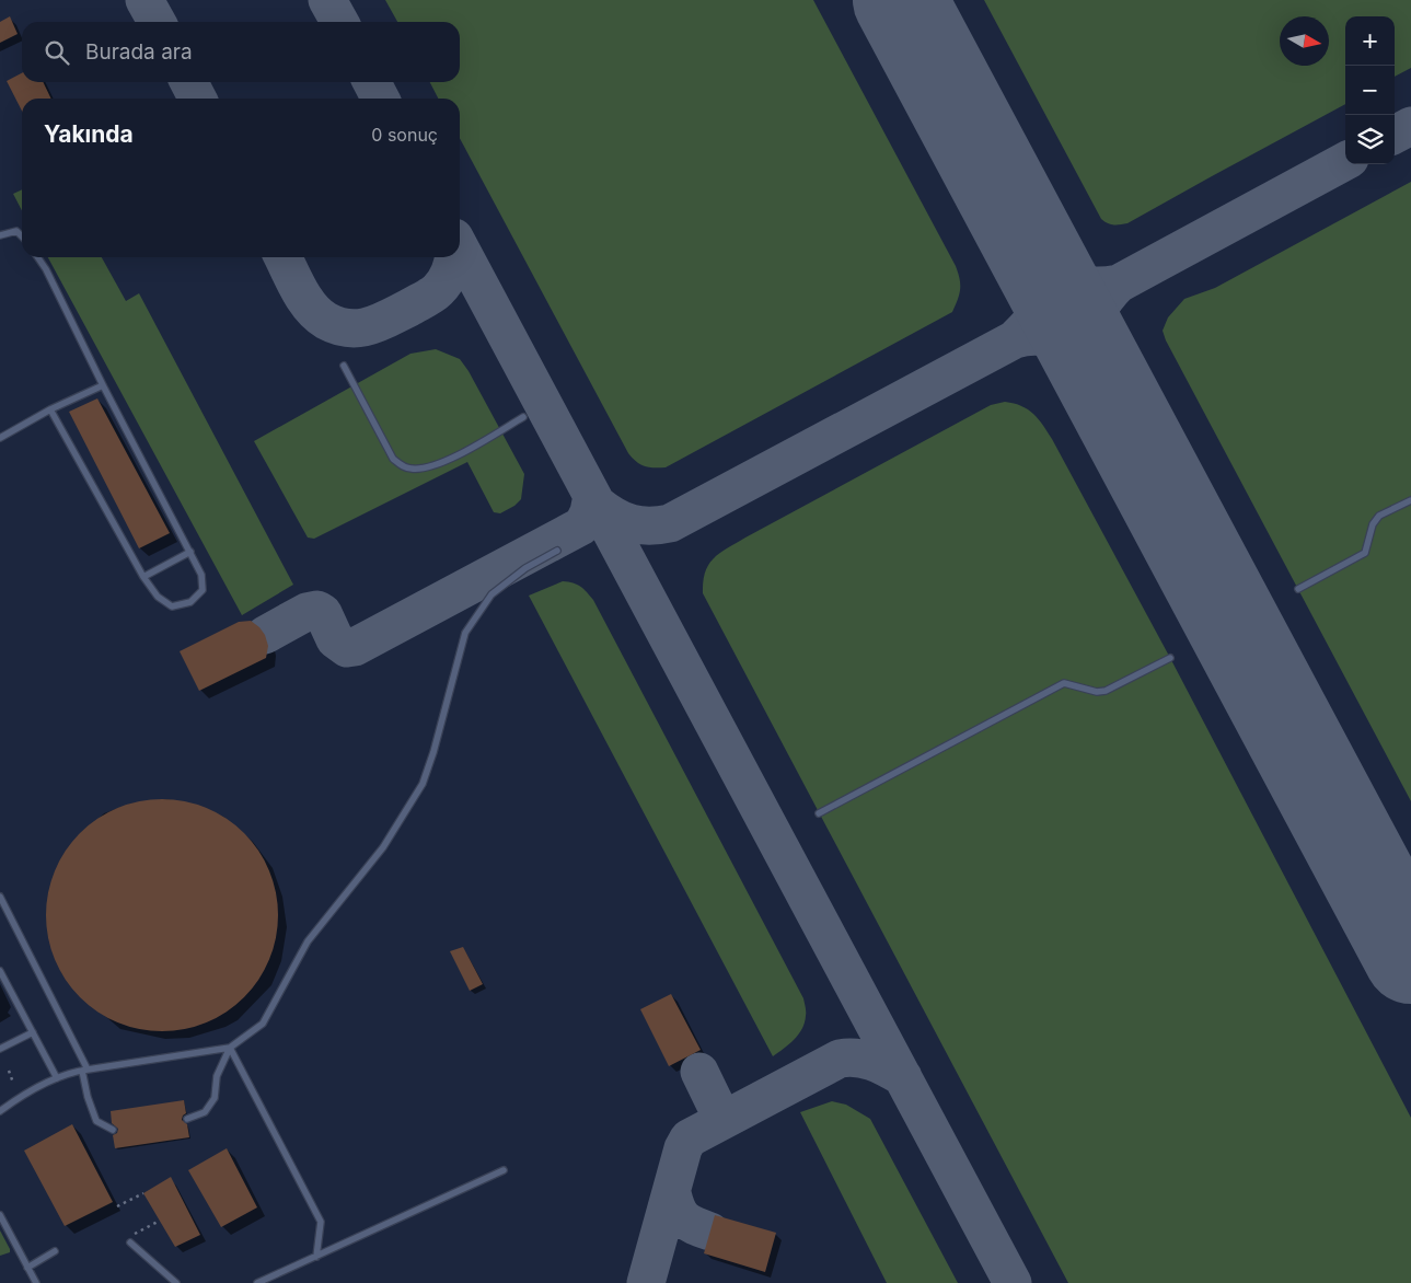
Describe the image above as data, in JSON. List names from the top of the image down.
{
  "north": "right",
  "page": {
    "map_buttons": ["+", "−"],
    "search": "Burada ara",
    "heading": ["Yakında", "0 sonuç"]
  }
}
